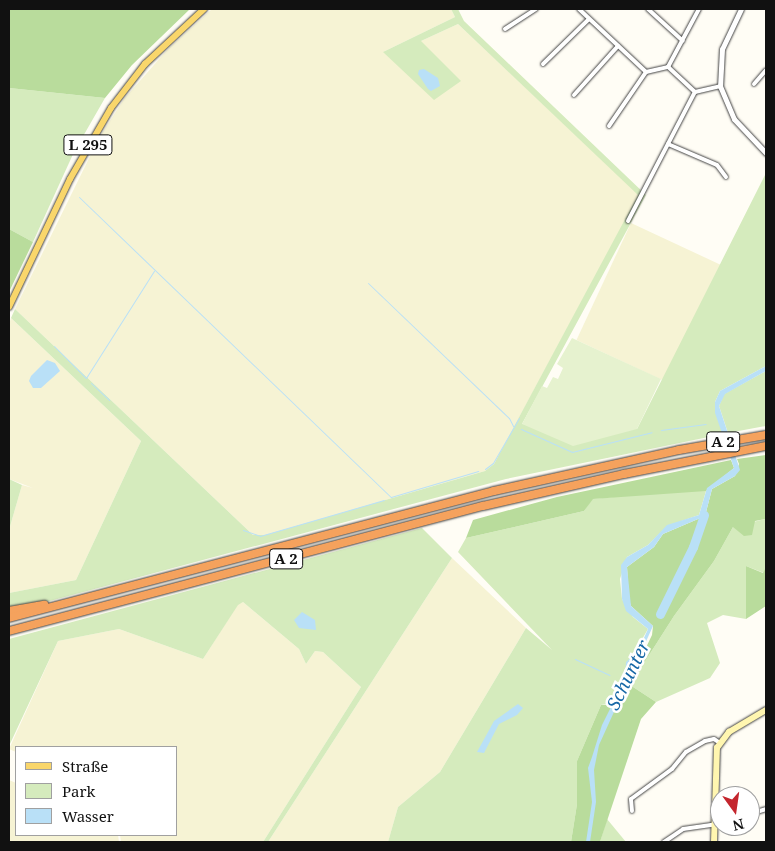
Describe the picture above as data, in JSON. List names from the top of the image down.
{
  "streets": {
    "highway": ["A 2"],
    "main road": ["L 295"]
  },
  "water": ["Schunter"],
  "legend": ["Straße", "Park", "Wasser"],
  "north": "bottom"
}
